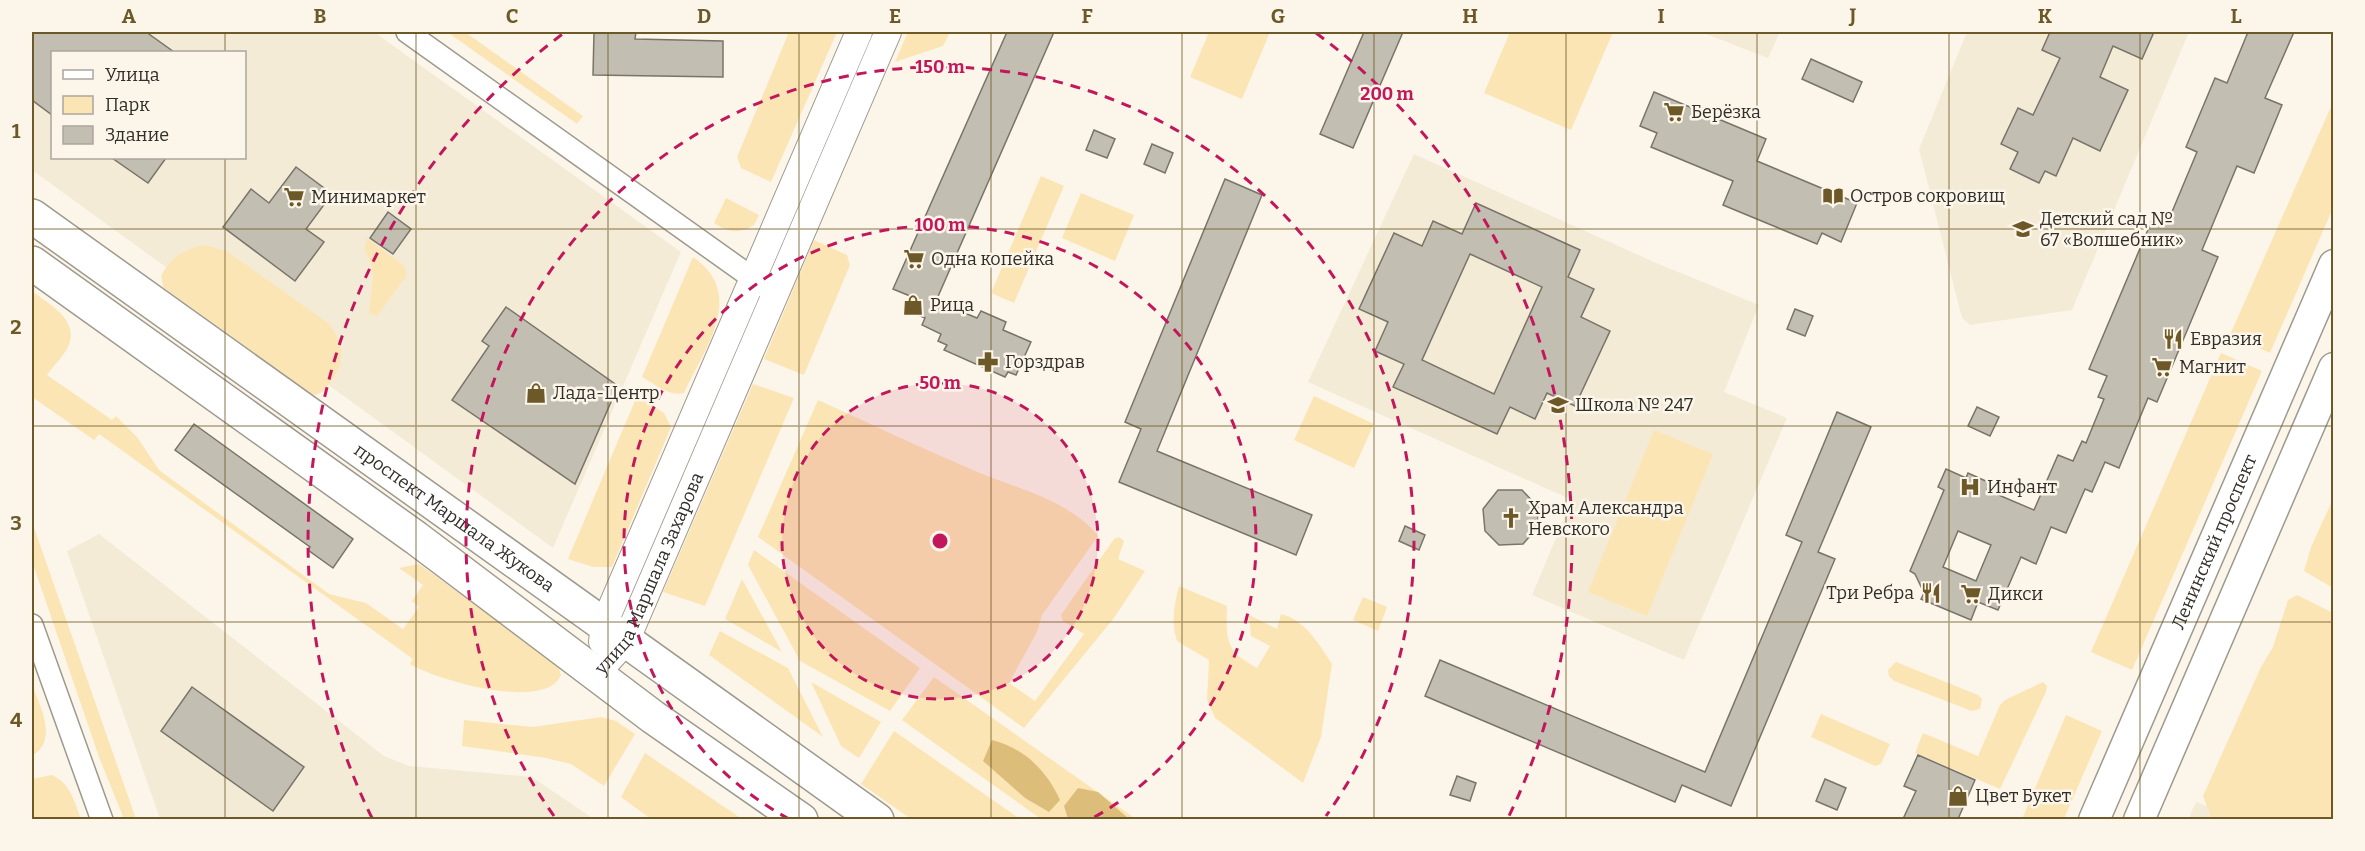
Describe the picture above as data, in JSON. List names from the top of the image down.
{
  "streets": {
    "main road": ["проспект Маршала Жукова", "Ленинский проспект"],
    "street": ["улица Маршала Захарова"]
  },
  "crossings": [
    ["проспект Маршала Жукова", "улица Маршала Захарова"]
  ],
  "places": {
    "supermarket": [
      "Берёзка",
      "Минимаркет",
      "Одна копейка",
      "Магнит",
      "Дикси"
    ],
    "library": ["Остров сокровищ"],
    "school or university": ["Детский сад № 67 «Волшебник»", "Школа № 247"],
    "shop": ["Рица", "Лада-Центр", "Цвет Букет"],
    "restaurant": ["Евразия", "Три Ребра"],
    "pharmacy": ["Горздрав"],
    "hospital": ["Инфант"],
    "church": ["Храм Александра Невского"]
  },
  "legend": ["Улица", "Парк", "Здание"],
  "grid": {
    "columns": [
      "A",
      "B",
      "C",
      "D",
      "E",
      "F",
      "G",
      "H",
      "I",
      "J",
      "K",
      "L"
    ],
    "rows": [
      "1",
      "2",
      "3",
      "4"
    ]
  },
  "rings": [
    "150 m",
    "200 m",
    "100 m",
    "50 m"
  ]
}
